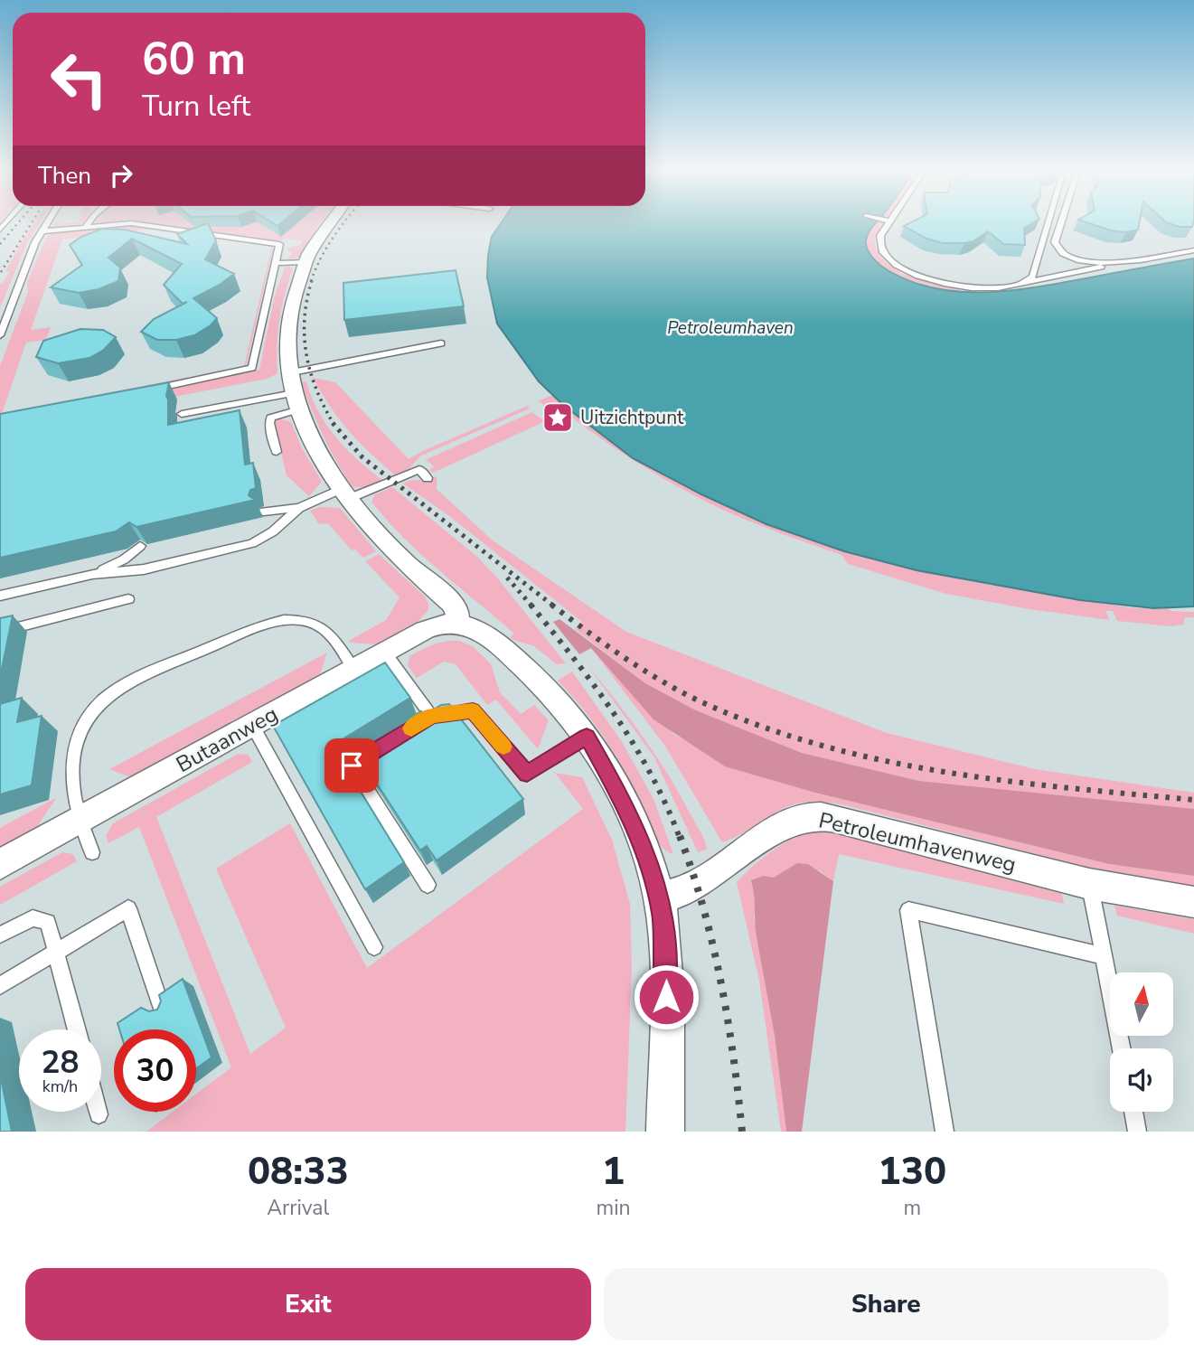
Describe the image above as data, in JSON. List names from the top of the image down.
{
  "streets": {
    "street": ["Butaanweg", "Petroleumhavenweg"]
  },
  "water": ["Petroleumhaven"],
  "places": {
    "place": ["Uitzichtpunt"]
  },
  "north": "top",
  "page": {
    "turn": ["60 m", "Turn left"],
    "then": "Then",
    "speed": "28 km/h",
    "limit": "30",
    "eta": [
      "08:33",
      "Arrival",
      "1",
      "min",
      "130",
      "m"
    ],
    "buttons": ["Exit", "Share"]
  }
}
